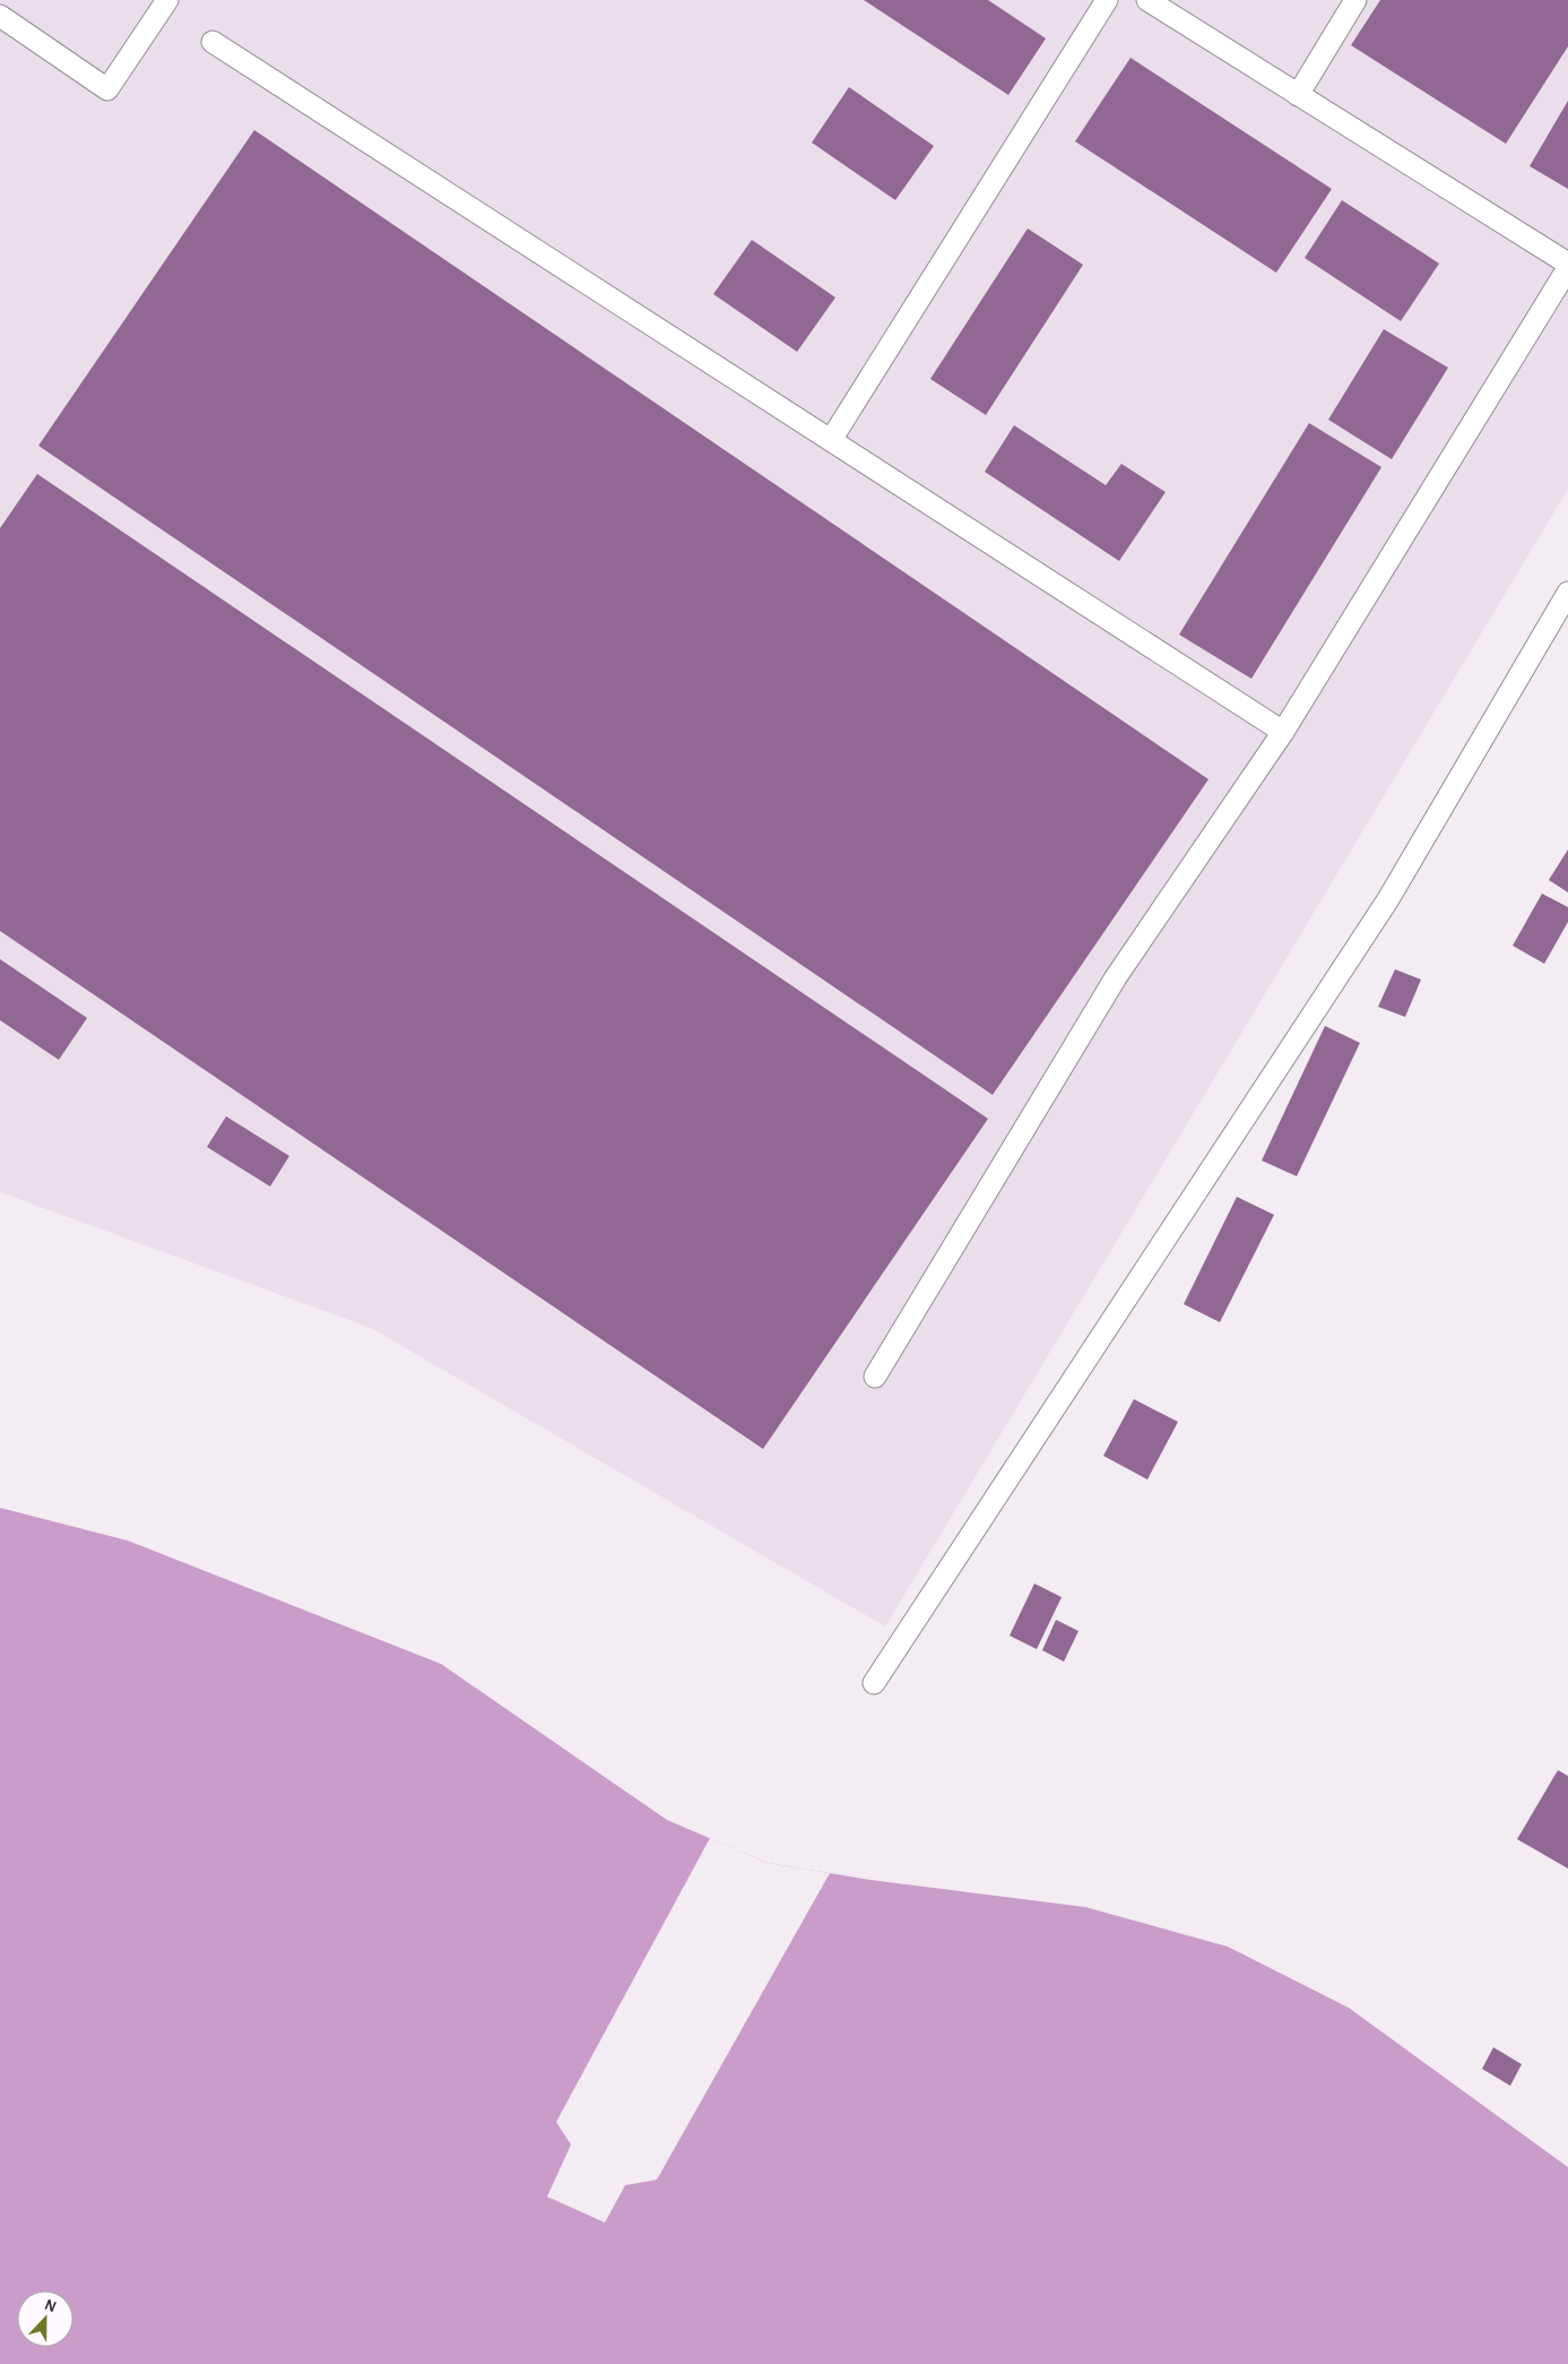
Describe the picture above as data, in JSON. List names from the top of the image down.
{
  "north": "top"
}
